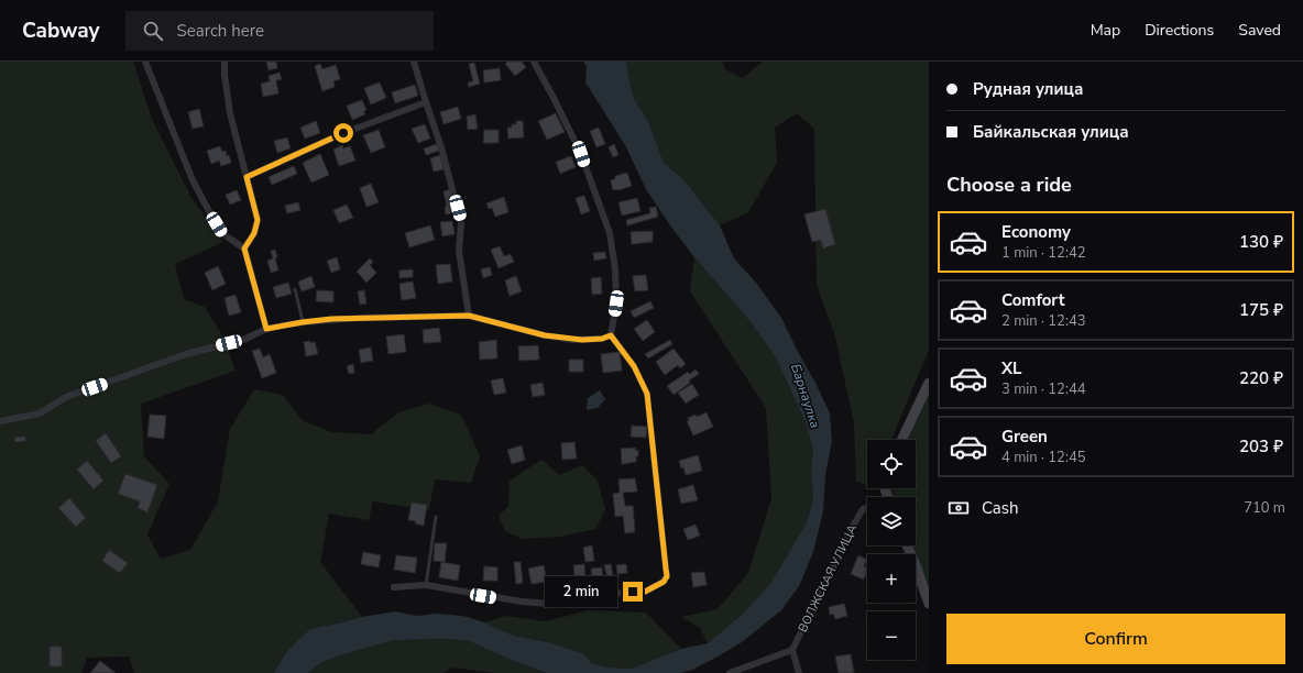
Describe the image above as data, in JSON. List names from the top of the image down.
{
  "streets": {
    "street": ["ВОЛЖСКАЯ УЛИЦА"]
  },
  "water": ["Барнаулка"],
  "page": {
    "header": "Cabway",
    "search": "Search here",
    "nav": ["Map", "Directions", "Saved"],
    "banner": ["Рудная улица", "Байкальская улица"],
    "heading": "Choose a ride",
    "list": [
      {
        "name": "Economy",
        "note": "1 min · 12:42",
        "value": "130 ₽"
      },
      {
        "name": "Comfort",
        "note": "2 min · 12:43",
        "value": "175 ₽"
      },
      {
        "name": "XL",
        "note": "3 min · 12:44",
        "value": "220 ₽"
      },
      {
        "name": "Green",
        "note": "4 min · 12:45",
        "value": "203 ₽"
      }
    ],
    "map_buttons": ["+", "−"],
    "pay": ["Cash", "710 m"],
    "bubble": "2 min",
    "buttons": "Confirm"
  }
}
